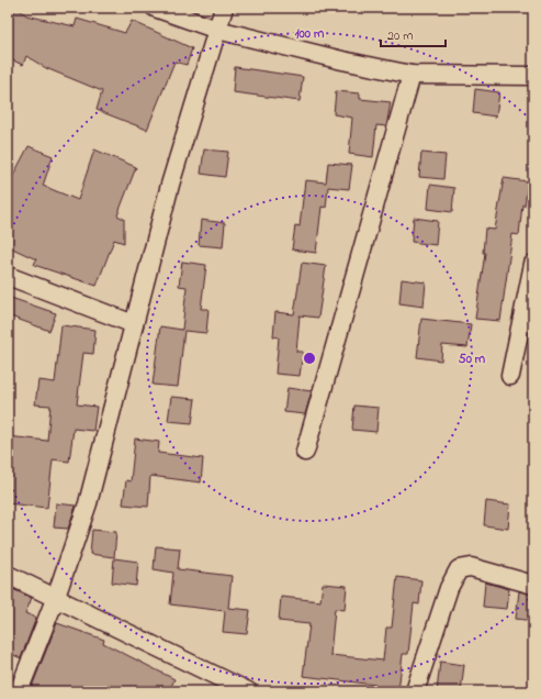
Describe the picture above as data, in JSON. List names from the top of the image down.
{
  "scale_bar": "20 m",
  "rings": ["100 m", "50 m"]
}
